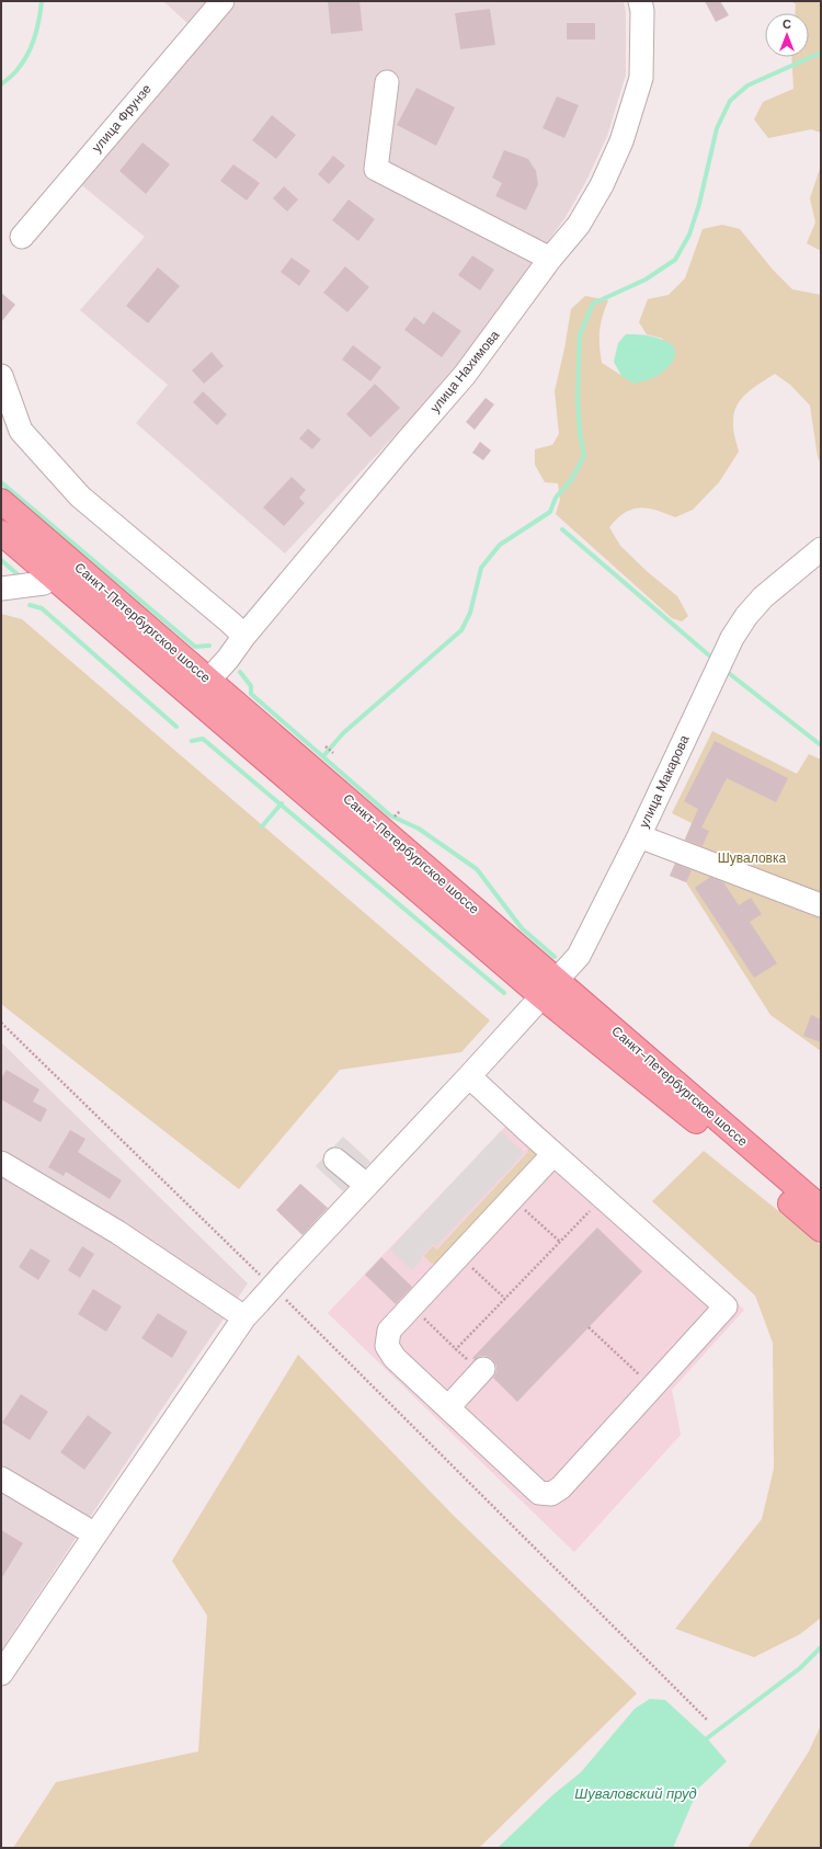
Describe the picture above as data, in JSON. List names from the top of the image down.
{
  "streets": {
    "main road": ["Санкт-Петербургское шоссе"],
    "street": ["улица Фрунзе", "улица Нахимова", "улица Макарова"]
  },
  "crossings": [
    ["улица Нахимова", "Санкт-Петербургское шоссе"],
    ["Санкт-Петербургское шоссе", "улица Макарова"]
  ],
  "water": ["Шуваловский пруд"],
  "parks": ["Шуваловка"],
  "north": "top"
}
